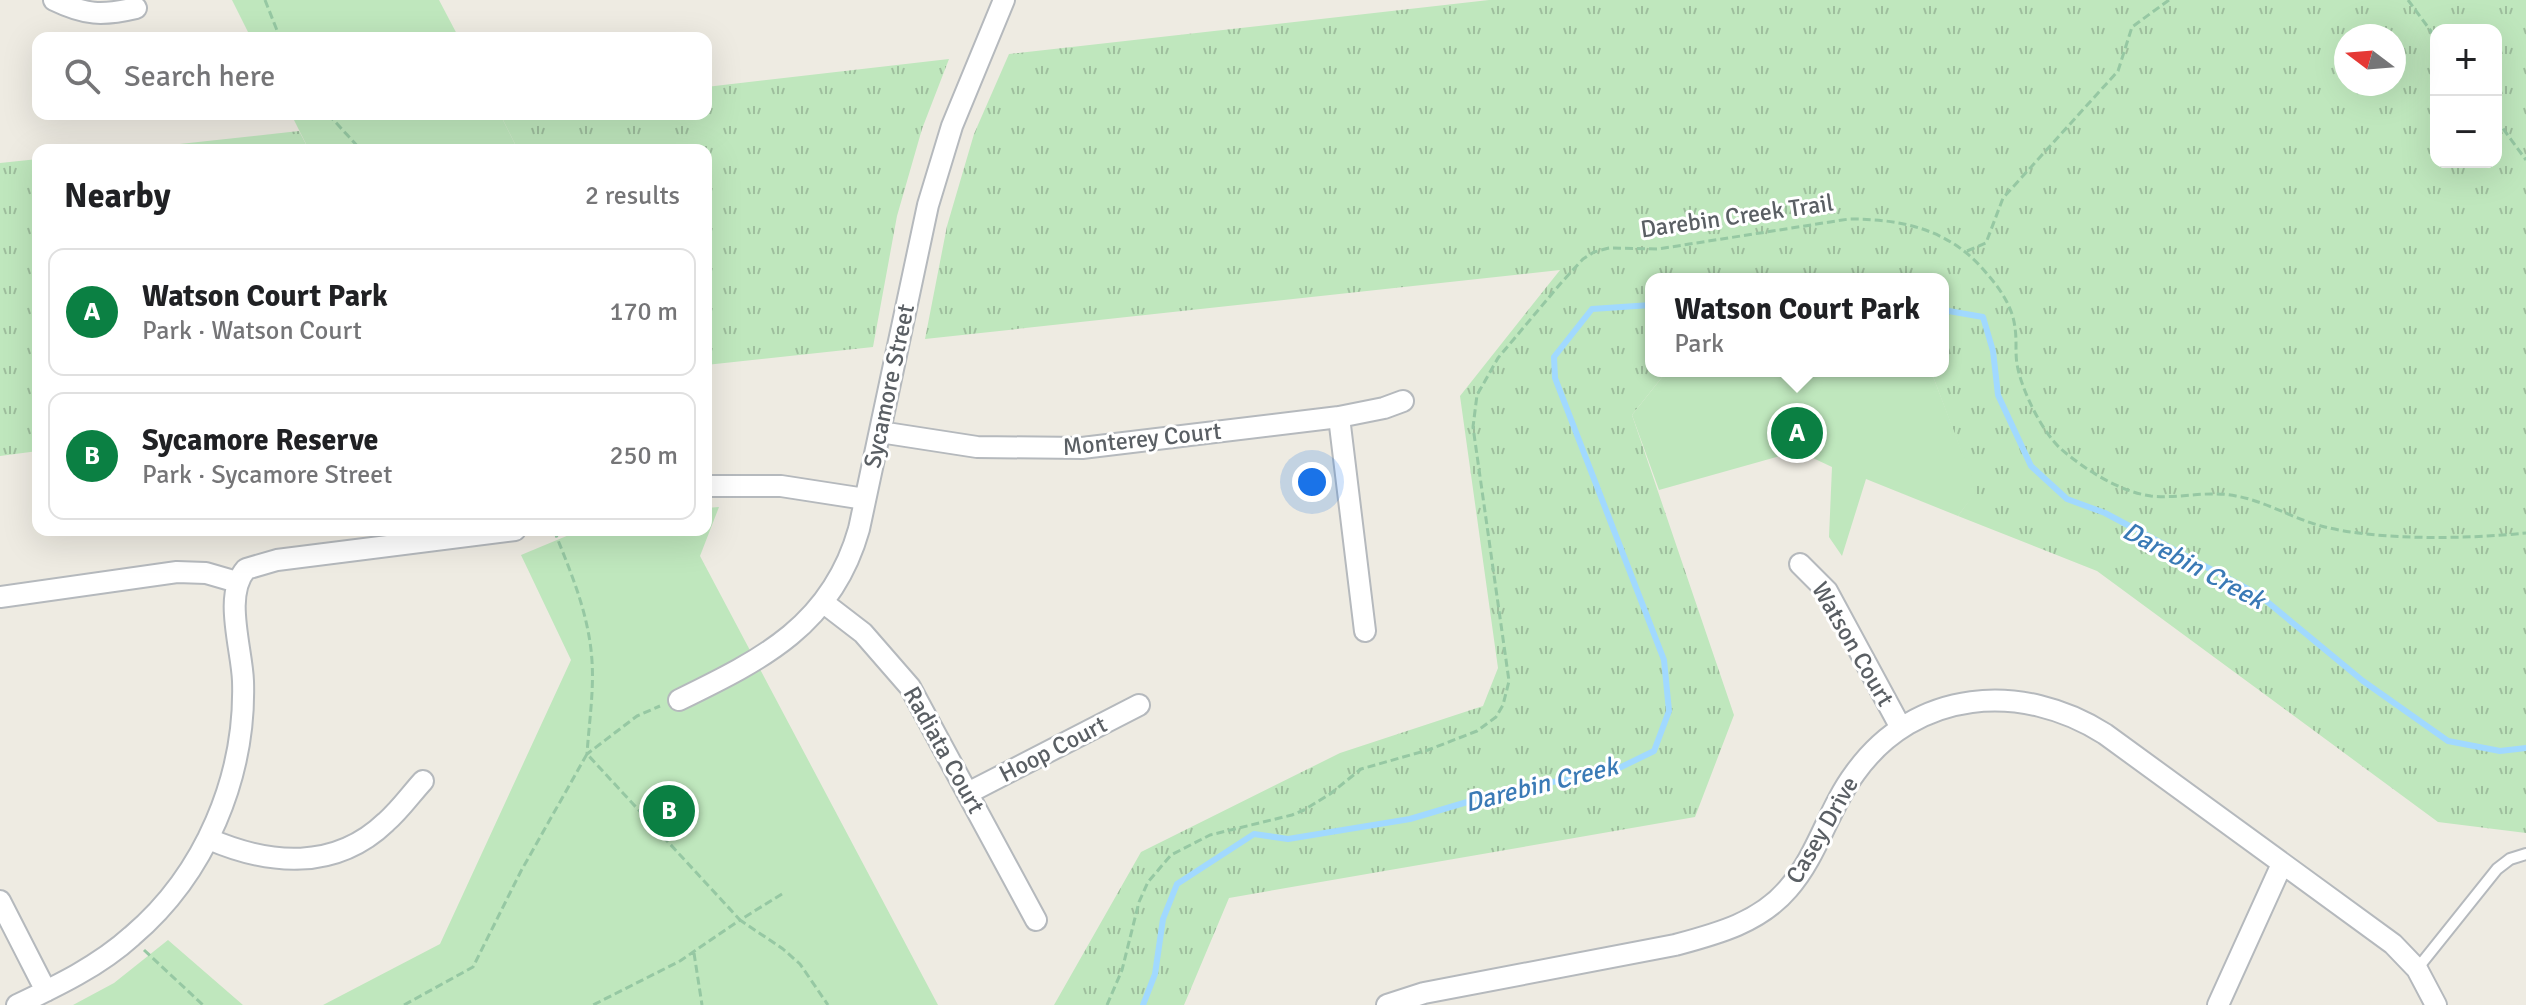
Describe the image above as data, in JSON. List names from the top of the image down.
{
  "streets": {
    "street": [
      "Sycamore Street",
      "Monterey Court",
      "Watson Court",
      "Hoop Court",
      "Radiata Court",
      "Casey Drive"
    ],
    "path": ["Darebin Creek Trail"]
  },
  "crossings": [
    ["Sycamore Street", "Monterey Court"],
    ["Sycamore Street", "Radiata Court"],
    ["Watson Court", "Casey Drive"],
    ["Hoop Court", "Radiata Court"]
  ],
  "water": ["Darebin Creek"],
  "north": "left",
  "page": {
    "map_buttons": ["+", "−"],
    "search": "Search here",
    "heading": ["Nearby", "2 results"],
    "list": [
      {
        "mark": "A",
        "name": "Watson Court Park",
        "note": "Park · Watson Court",
        "value": "170 m"
      },
      {
        "mark": "B",
        "name": "Sycamore Reserve",
        "note": "Park · Sycamore Street",
        "value": "250 m"
      }
    ],
    "popup": ["Watson Court Park", "Park"],
    "pins": ["A", "B"]
  }
}
